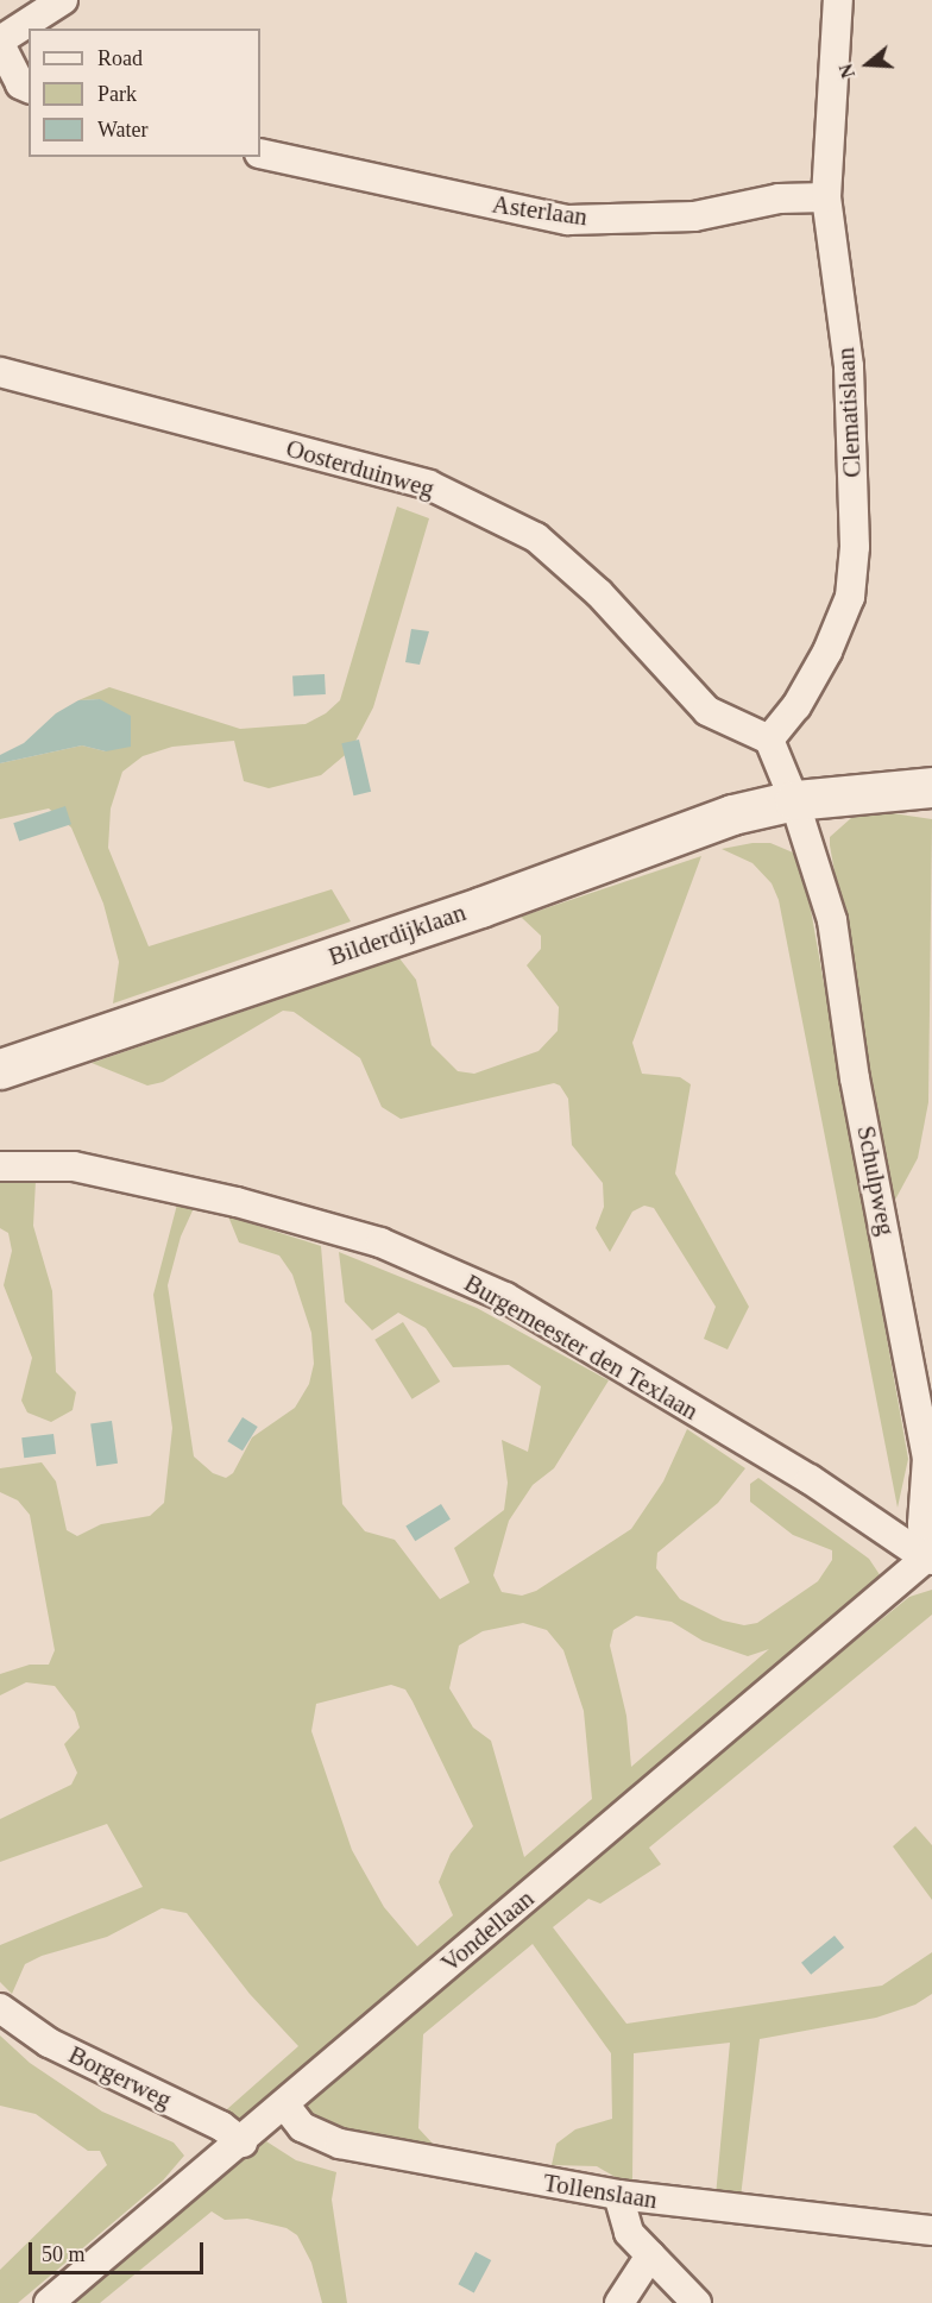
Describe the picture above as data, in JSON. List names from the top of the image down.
{
  "streets": {
    "street": [
      "Asterlaan",
      "Clematislaan",
      "Oosterduinweg",
      "Bilderdijklaan",
      "Schulpweg",
      "Burgemeester den Texlaan",
      "Vondellaan",
      "Borgerweg",
      "Tollenslaan"
    ]
  },
  "crossings": [
    ["Asterlaan", "Clematislaan"],
    ["Clematislaan", "Oosterduinweg"],
    ["Bilderdijklaan", "Schulpweg"],
    ["Schulpweg", "Burgemeester den Texlaan"],
    ["Schulpweg", "Vondellaan"],
    ["Burgemeester den Texlaan", "Vondellaan"],
    ["Vondellaan", "Borgerweg"],
    ["Vondellaan", "Tollenslaan"]
  ],
  "legend": ["Road", "Park", "Water"],
  "scale_bar": "50 m",
  "north": "left"
}
